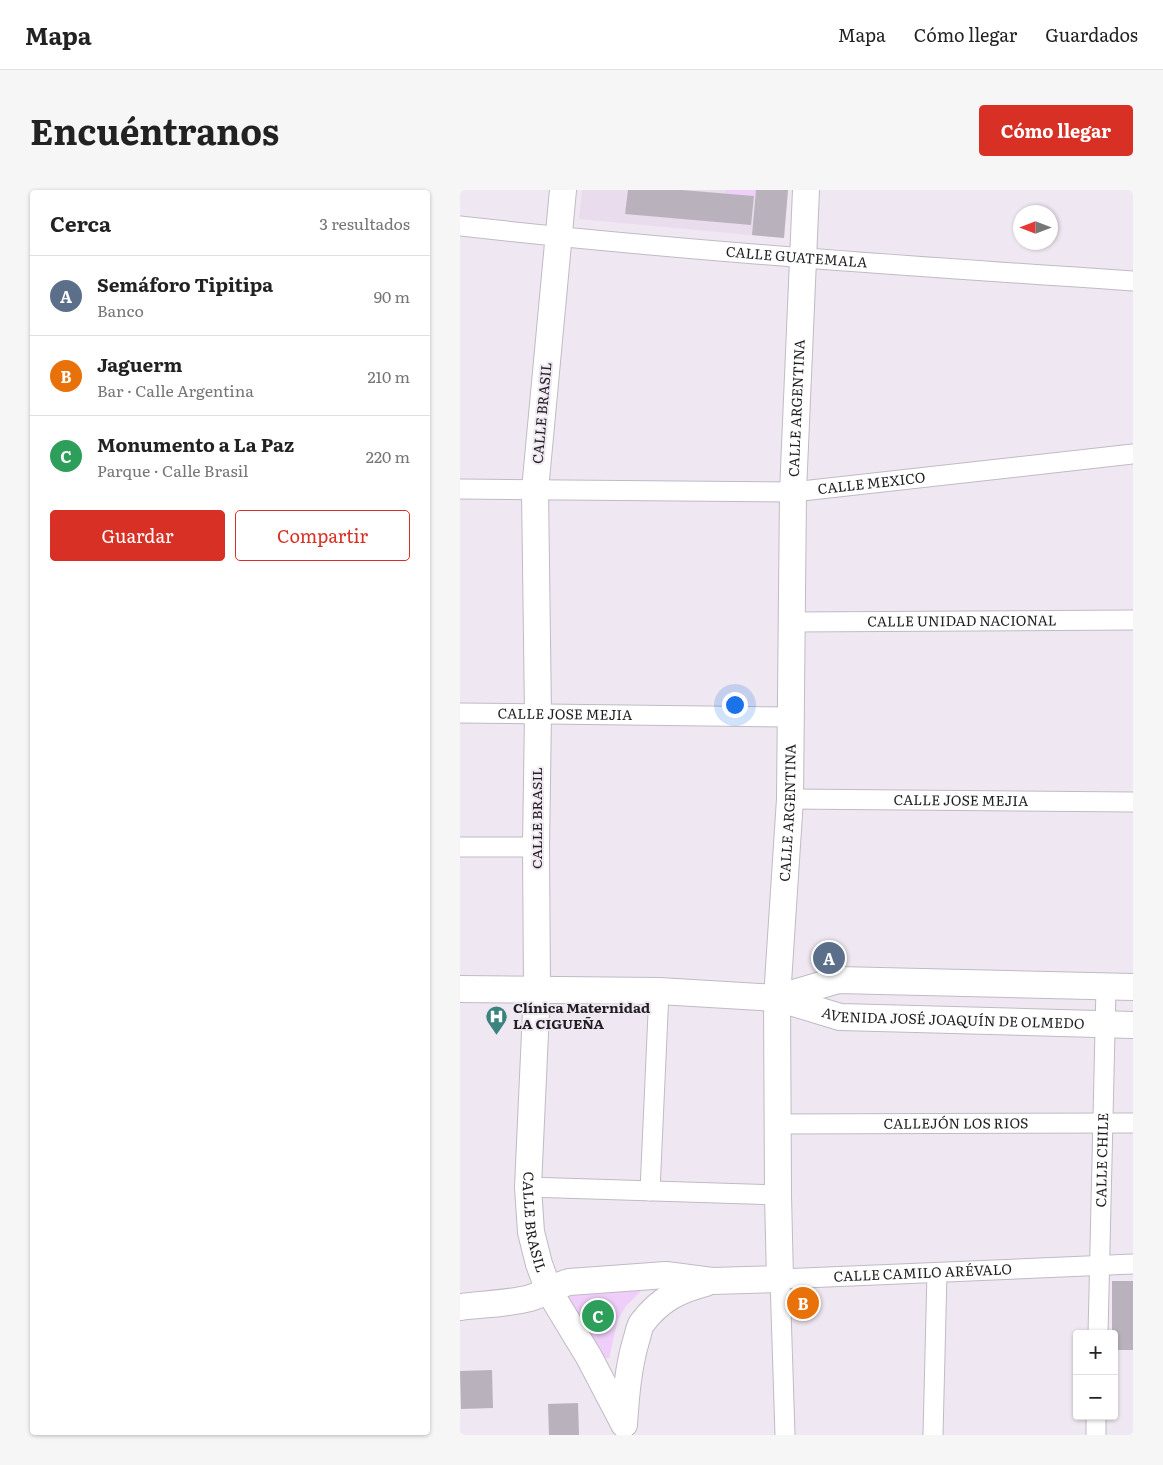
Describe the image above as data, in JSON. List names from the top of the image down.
{
  "streets": {
    "main road": [
      "CALLE ARGENTINA",
      "CALLE BRASIL",
      "AVENIDA JOSÉ JOAQUÍN DE OLMEDO",
      "CALLE CAMILO ARÉVALO"
    ],
    "street": [
      "CALLE GUATEMALA",
      "CALLE MEXICO",
      "CALLE UNIDAD NACIONAL",
      "CALLE JOSE MEJIA",
      "CALLEJÓN LOS RIOS",
      "CALLE CHILE"
    ]
  },
  "crossings": [
    ["CALLE GUATEMALA", "CALLE ARGENTINA"],
    ["CALLE GUATEMALA", "CALLE BRASIL"],
    ["CALLE ARGENTINA", "CALLE MEXICO"],
    ["CALLE ARGENTINA", "CALLE UNIDAD NACIONAL"],
    ["CALLE ARGENTINA", "CALLE JOSE MEJIA"],
    ["CALLE ARGENTINA", "AVENIDA JOSÉ JOAQUÍN DE OLMEDO"],
    ["CALLE ARGENTINA", "CALLEJÓN LOS RIOS"],
    ["CALLE ARGENTINA", "CALLE CAMILO ARÉVALO"],
    ["CALLE BRASIL", "CALLE MEXICO"],
    ["CALLE BRASIL", "CALLE JOSE MEJIA"],
    ["CALLE BRASIL", "AVENIDA JOSÉ JOAQUÍN DE OLMEDO"],
    ["CALLE BRASIL", "CALLE CAMILO ARÉVALO"],
    ["AVENIDA JOSÉ JOAQUÍN DE OLMEDO", "CALLE CHILE"],
    ["CALLEJÓN LOS RIOS", "CALLE CHILE"],
    ["CALLE CHILE", "CALLE CAMILO ARÉVALO"]
  ],
  "places": {
    "hospital": ["Clínica Maternidad LA CIGUEÑA"]
  },
  "north": "left",
  "page": {
    "header": "Mapa",
    "nav": ["Mapa", "Cómo llegar", "Guardados"],
    "title": "Encuéntranos",
    "buttons": [
      "Cómo llegar",
      ["Guardar", "Compartir"]
    ],
    "heading": ["Cerca", "3 resultados"],
    "list": [
      {
        "mark": "A",
        "name": "Semáforo Tipitipa",
        "note": "Banco",
        "value": "90 m"
      },
      {
        "mark": "B",
        "name": "Jaguerm",
        "note": "Bar · Calle Argentina",
        "value": "210 m"
      },
      {
        "mark": "C",
        "name": "Monumento a La Paz",
        "note": "Parque · Calle Brasil",
        "value": "220 m"
      }
    ],
    "pins": ["A", "B", "C"],
    "map_buttons": ["+", "−"]
  }
}
